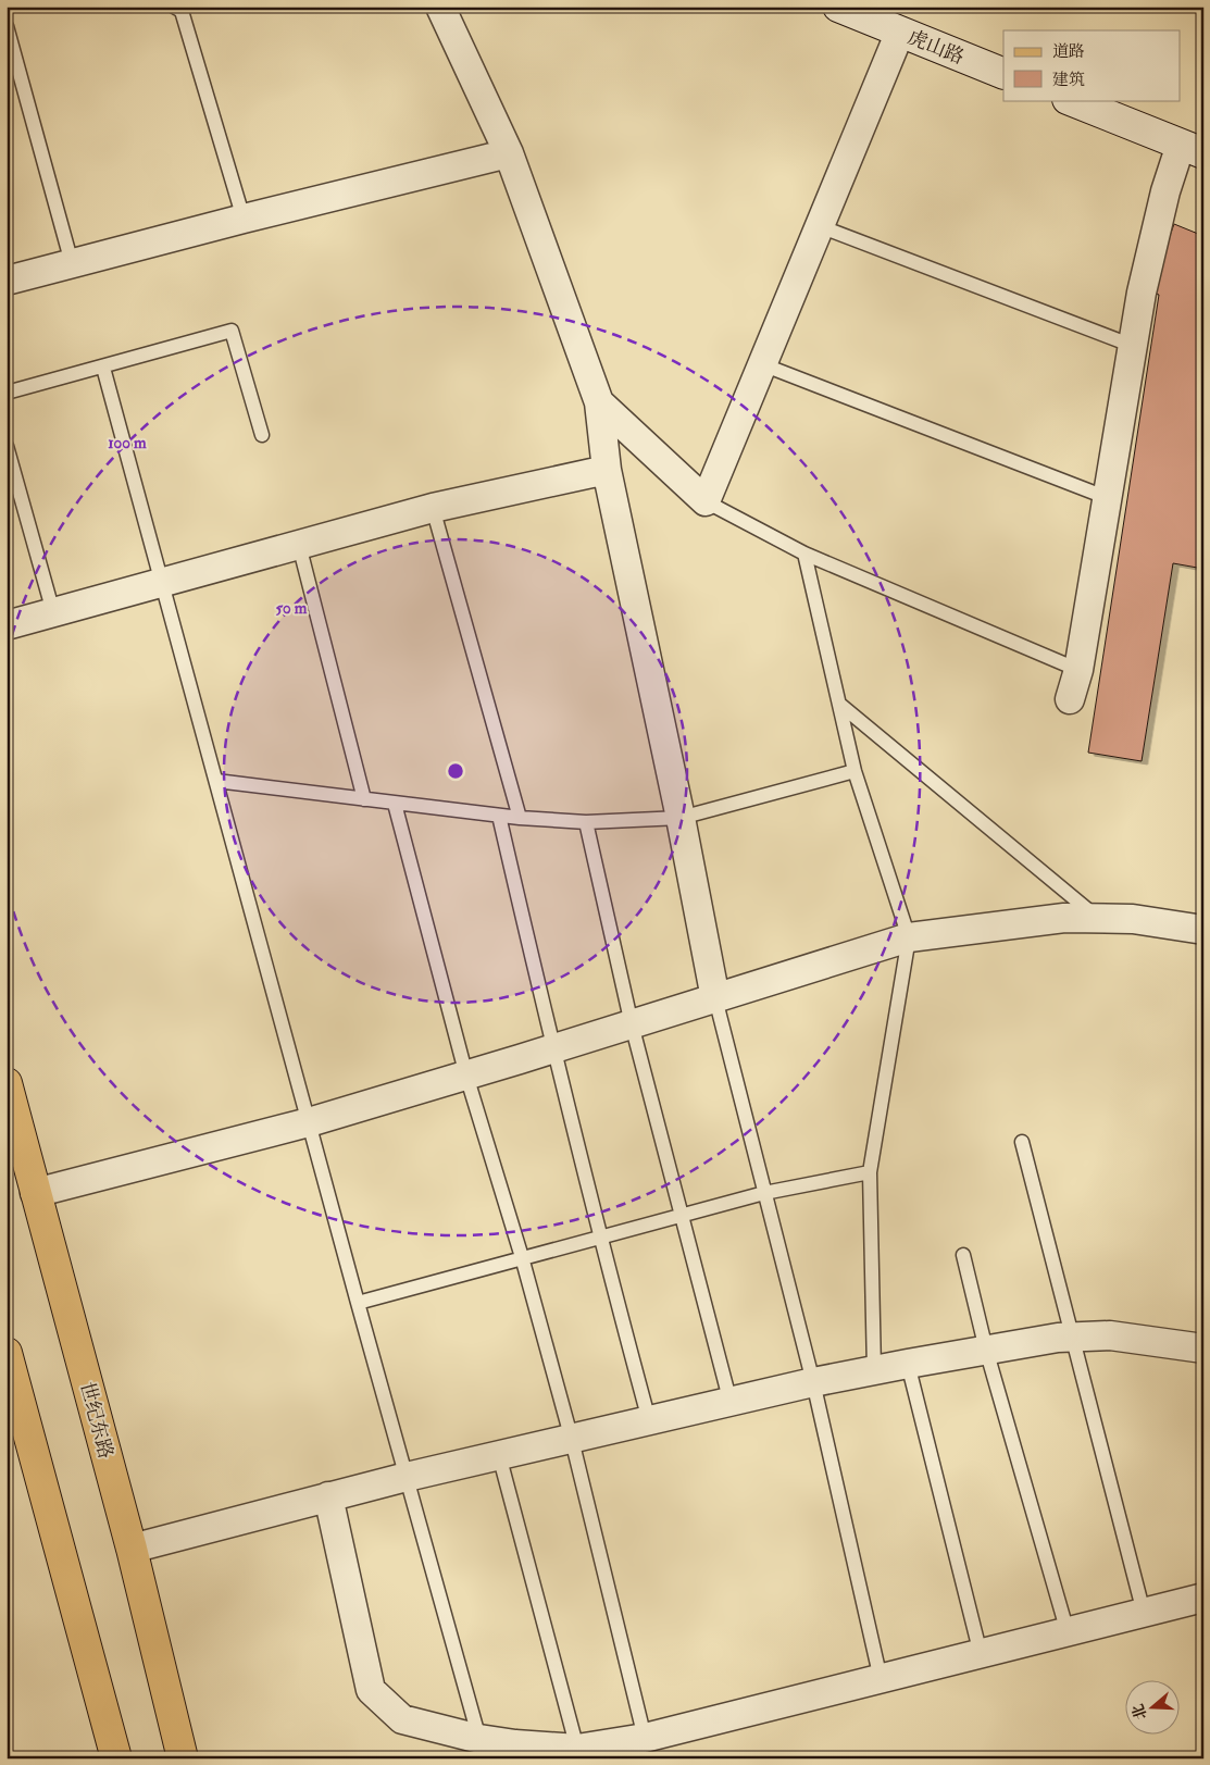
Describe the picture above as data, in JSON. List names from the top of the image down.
{
  "streets": {
    "main road": ["世纪东路"],
    "street": ["虎山路"]
  },
  "legend": ["道路", "建筑"],
  "north": "left",
  "rings": ["100 m", "50 m"]
}
